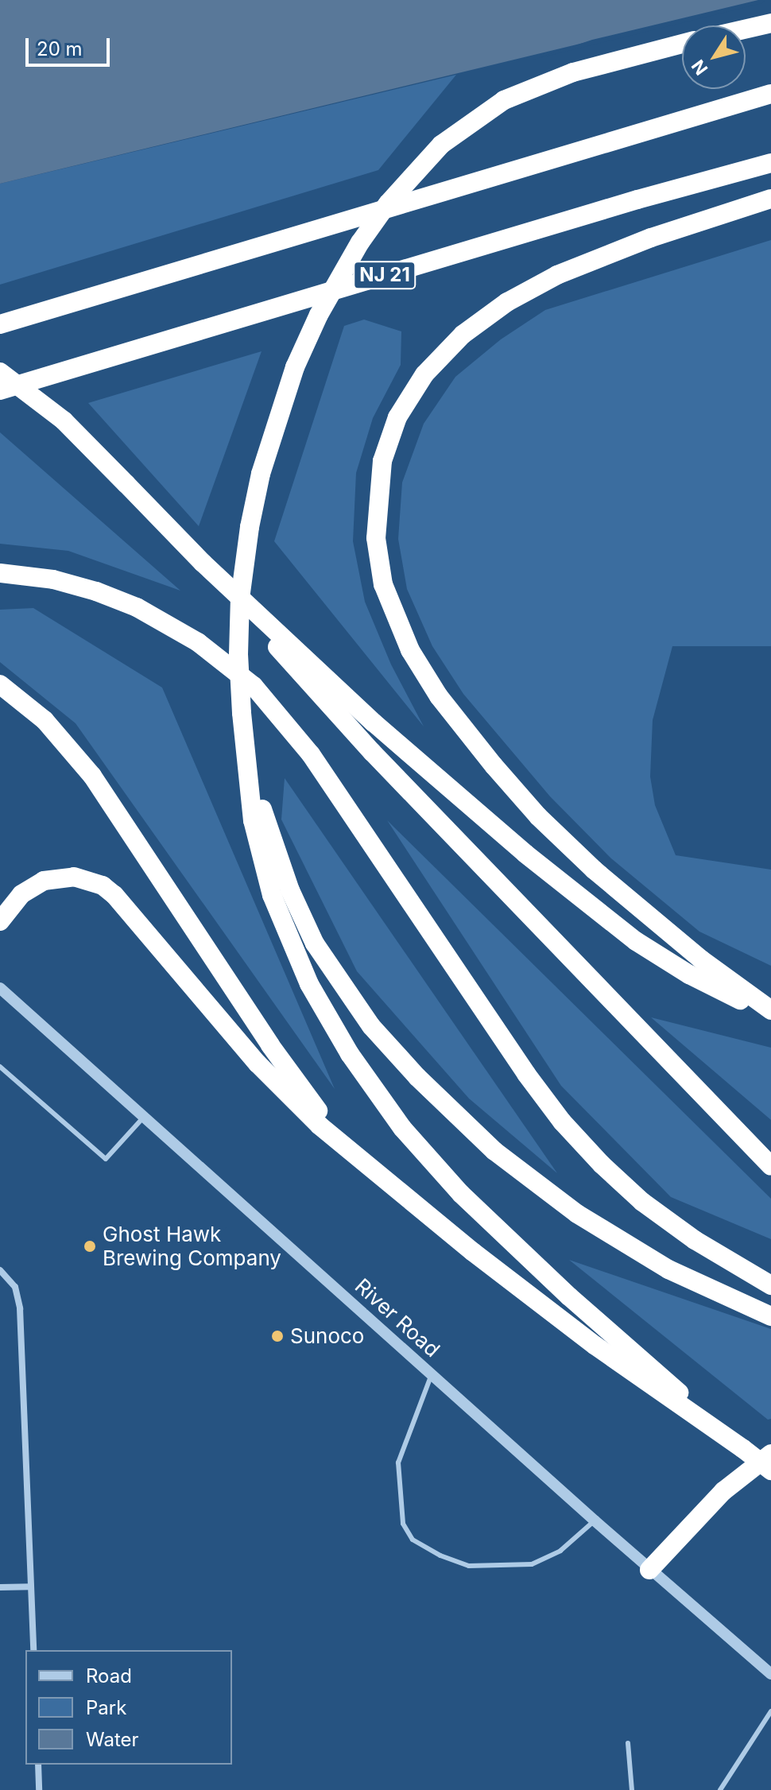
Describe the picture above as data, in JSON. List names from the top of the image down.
{
  "streets": {
    "highway": ["NJ 21"],
    "street": ["River Road"]
  },
  "places": ["Ghost Hawk Brewing Company", "Sunoco"],
  "legend": ["Road", "Park", "Water"],
  "scale_bar": "20 m",
  "north": "bottom left"
}
